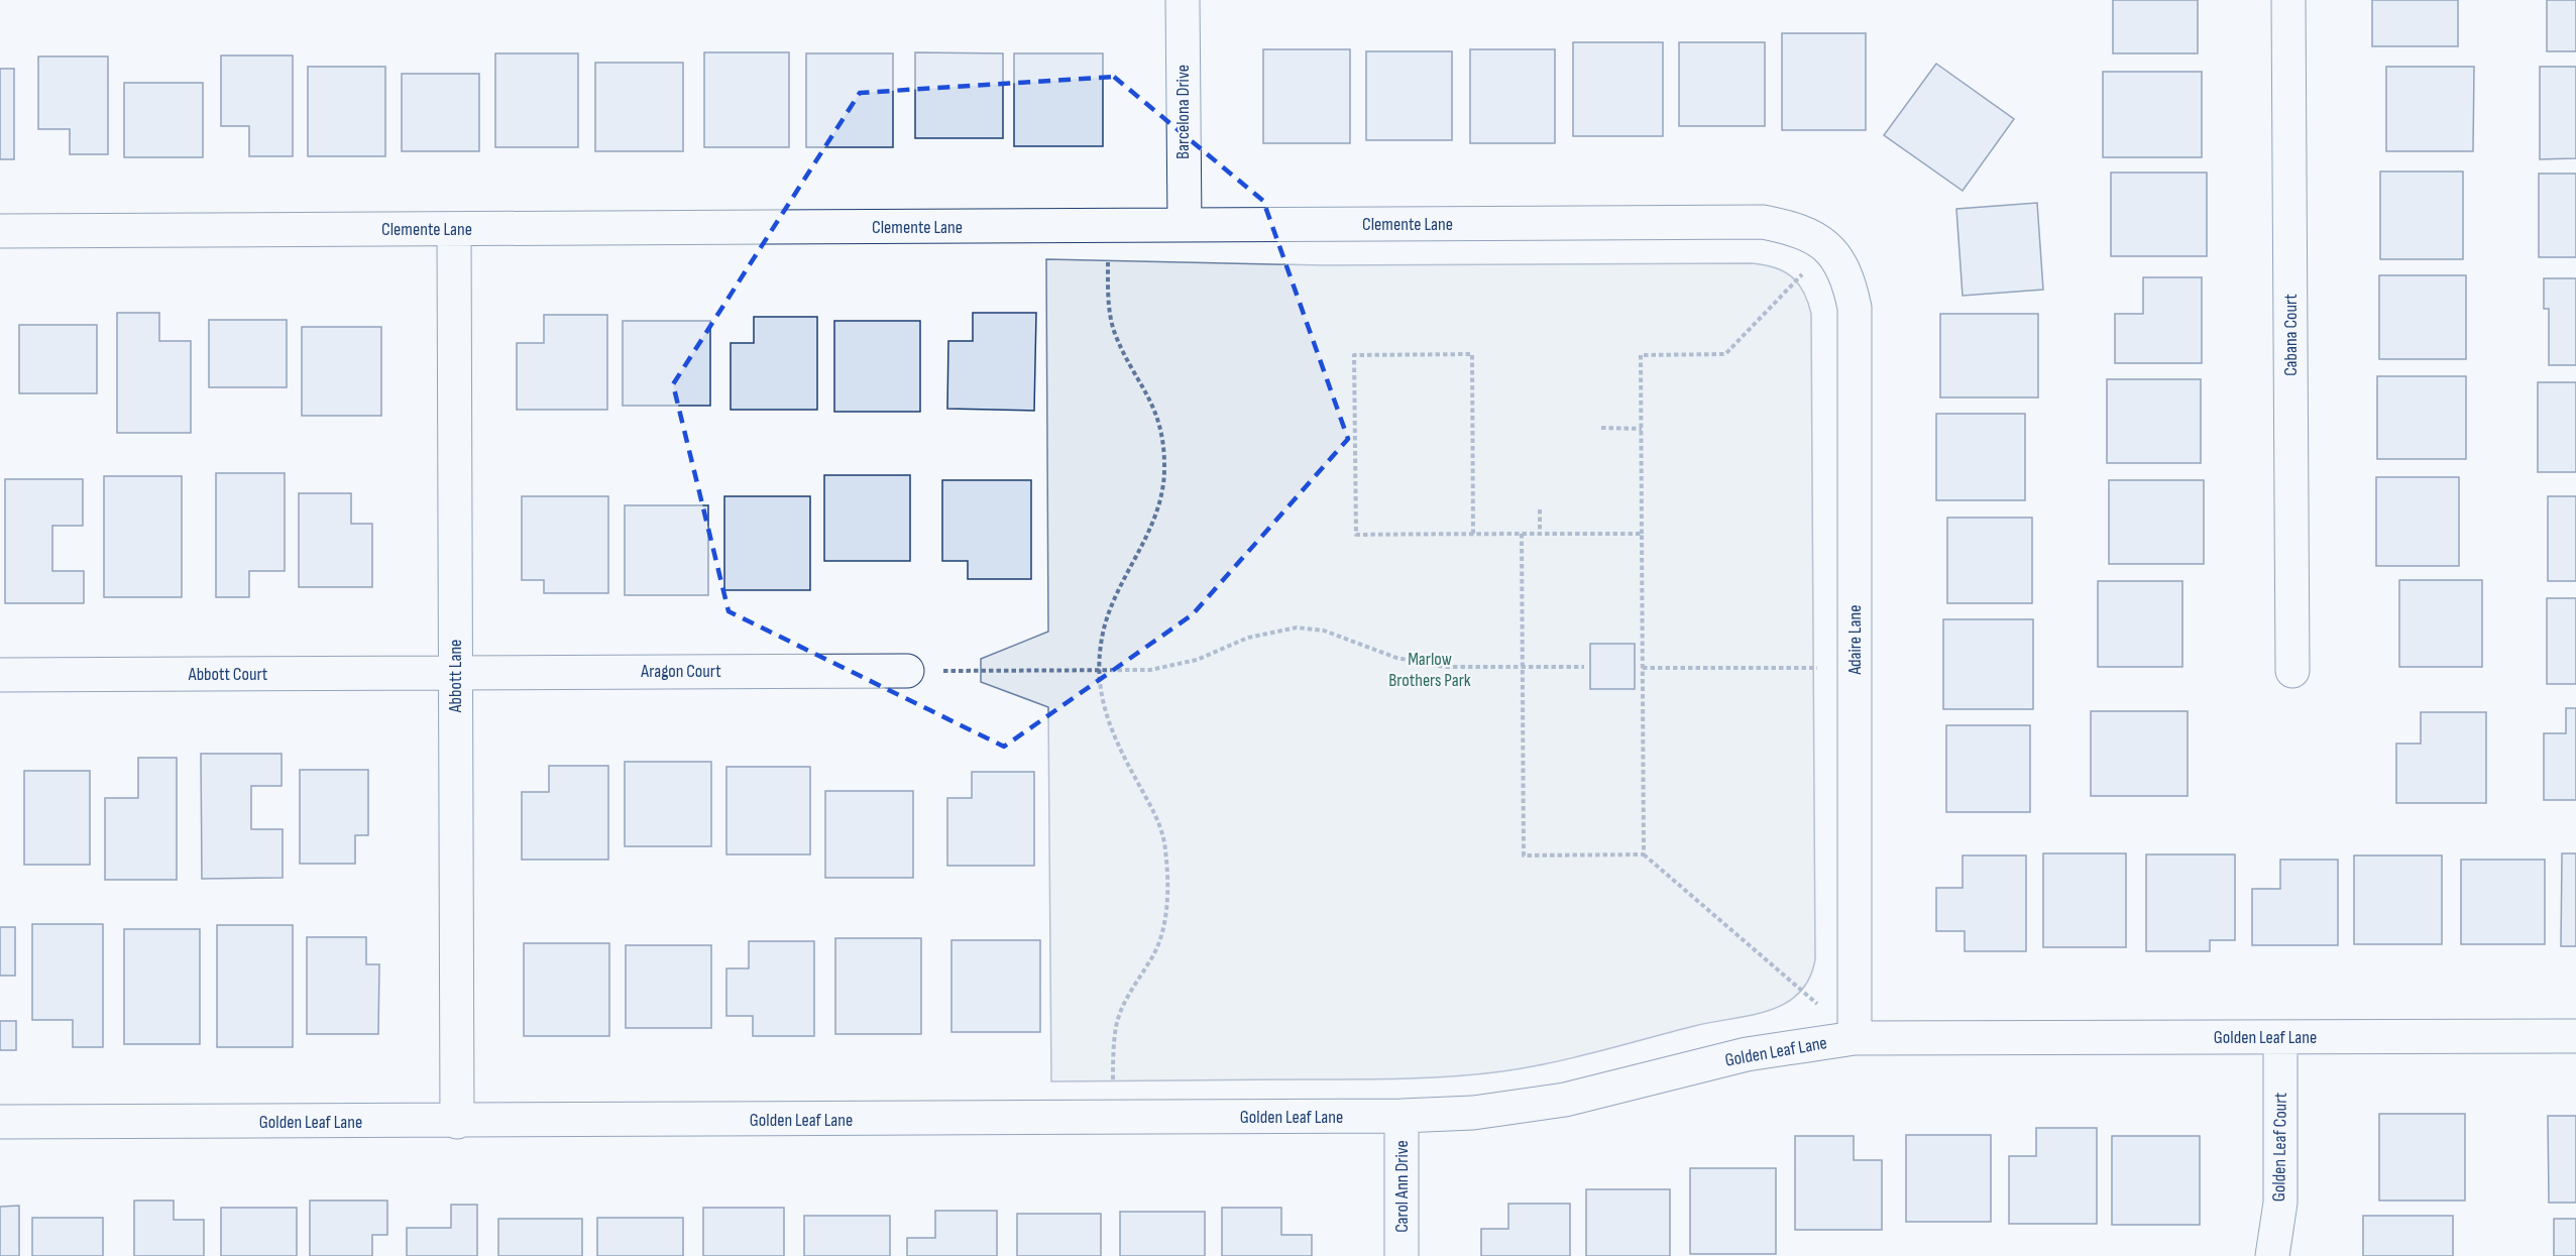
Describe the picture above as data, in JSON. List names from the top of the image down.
{
  "streets": {
    "street": [
      "Barcelona Drive",
      "Clemente Lane",
      "Cabana Court",
      "Adaire Lane",
      "Aragon Court",
      "Abbott Court",
      "Abbott Lane",
      "Golden Leaf Lane",
      "Golden Leaf Court",
      "Carol Ann Drive"
    ]
  },
  "crossings": [
    ["Barcelona Drive", "Clemente Lane"],
    ["Clemente Lane", "Adaire Lane"],
    ["Clemente Lane", "Abbott Lane"],
    ["Adaire Lane", "Golden Leaf Lane"],
    ["Aragon Court", "Abbott Court"],
    ["Aragon Court", "Abbott Lane"],
    ["Abbott Court", "Abbott Lane"],
    ["Abbott Lane", "Golden Leaf Lane"],
    ["Golden Leaf Lane", "Golden Leaf Court"],
    ["Golden Leaf Lane", "Carol Ann Drive"]
  ],
  "parks": ["Marlow Brothers Park"]
}
